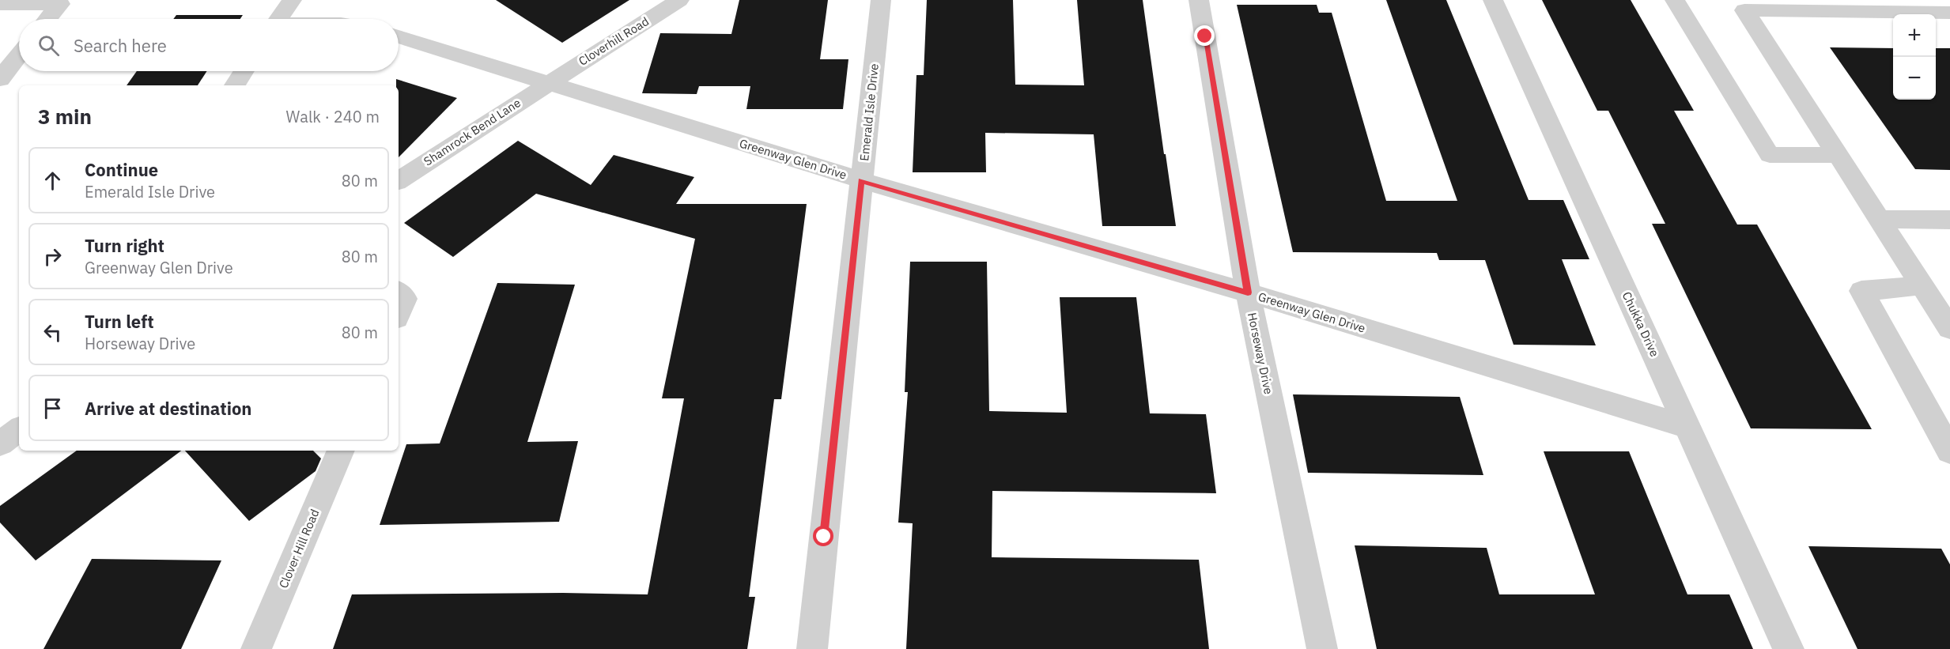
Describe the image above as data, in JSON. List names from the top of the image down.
{
  "streets": {
    "lane": [
      "Cloverhill Road",
      "Emerald Isle Drive",
      "Shamrock Bend Lane",
      "Greenway Glen Drive",
      "Chukka Drive",
      "Horseway Drive",
      "Clover Hill Road"
    ]
  },
  "crossings": [
    ["Cloverhill Road", "Shamrock Bend Lane"],
    ["Cloverhill Road", "Greenway Glen Drive"],
    ["Emerald Isle Drive", "Greenway Glen Drive"],
    ["Shamrock Bend Lane", "Greenway Glen Drive"],
    ["Greenway Glen Drive", "Chukka Drive"],
    ["Greenway Glen Drive", "Horseway Drive"]
  ],
  "page": {
    "map_buttons": ["+", "−"],
    "search": "Search here",
    "heading": ["3 min", "Walk · 240 m"],
    "list": [
      ["Continue", "Emerald Isle Drive", "80 m"],
      ["Turn right", "Greenway Glen Drive", "80 m"],
      ["Turn left", "Horseway Drive", "80 m"],
      "Arrive at destination"
    ]
  }
}
